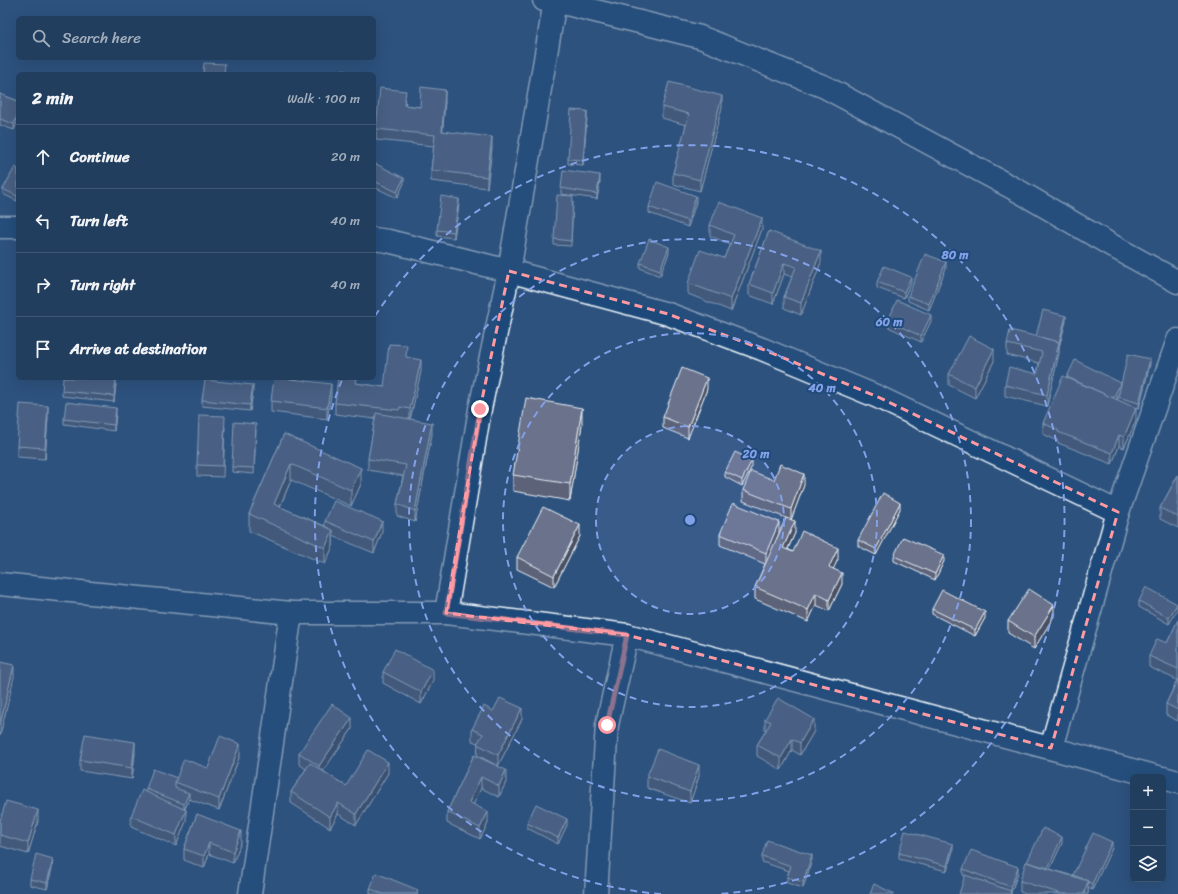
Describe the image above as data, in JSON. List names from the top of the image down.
{
  "page": {
    "search": "Search here",
    "heading": ["2 min", "Walk · 100 m"],
    "list": [
      ["Continue", "20 m"],
      ["Turn left", "40 m"],
      ["Turn right", "40 m"],
      "Arrive at destination"
    ],
    "map_buttons": ["+", "−"]
  },
  "rings": [
    "80 m",
    "60 m",
    "40 m",
    "20 m"
  ]
}
